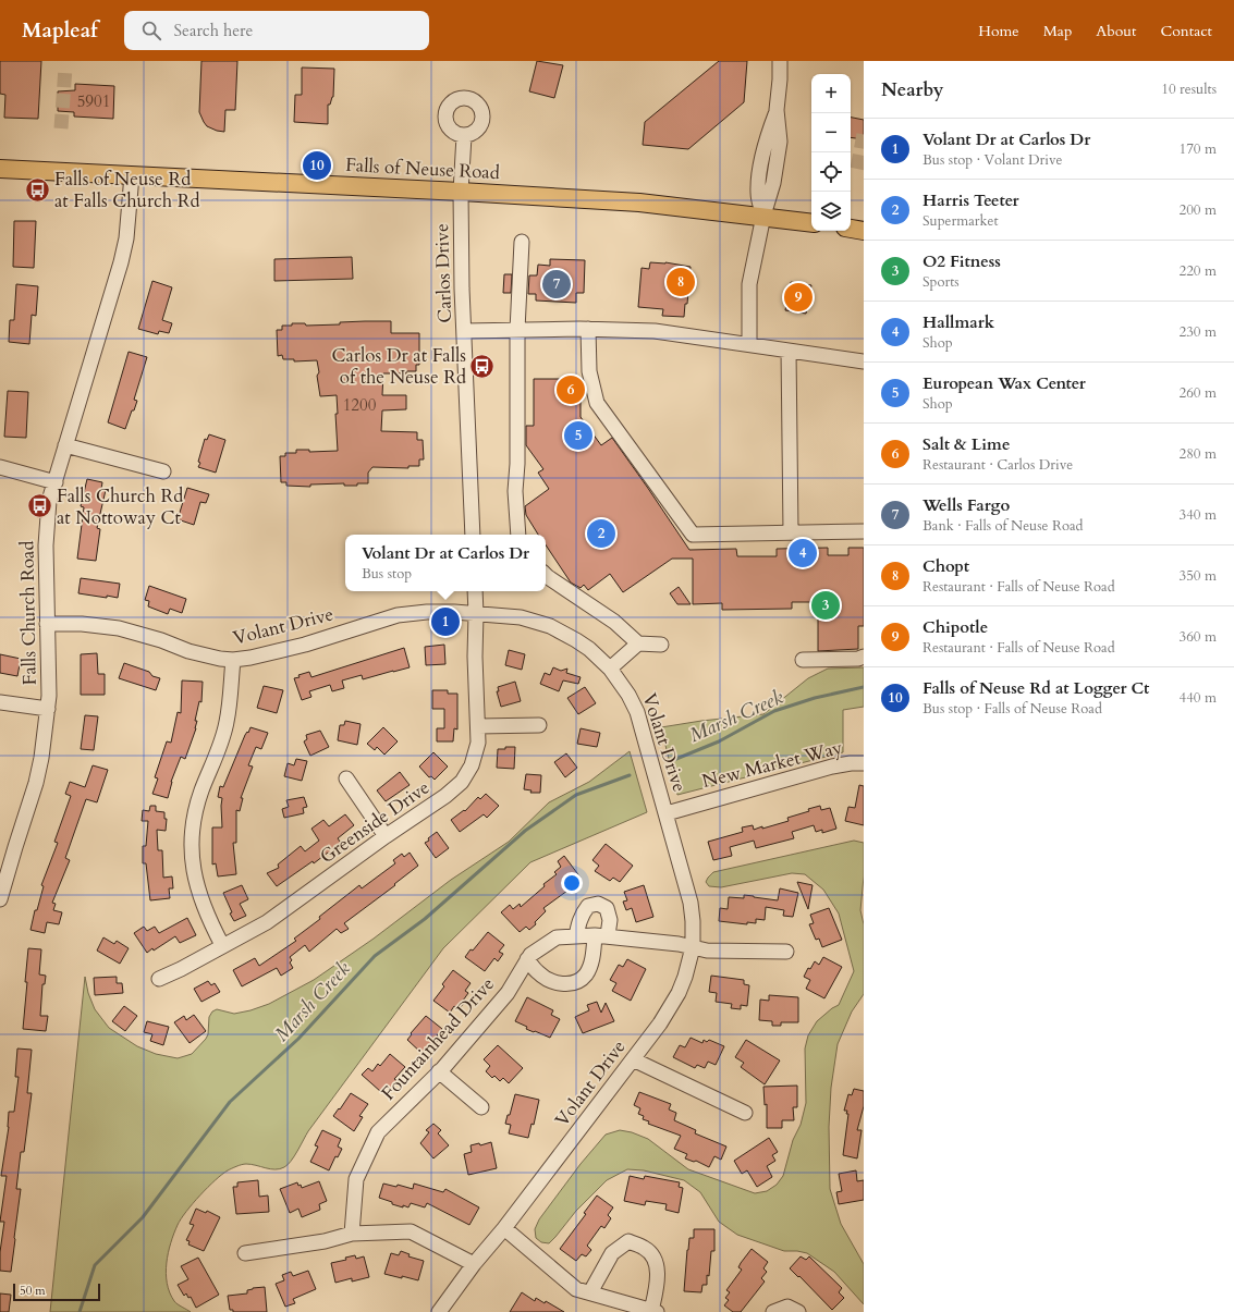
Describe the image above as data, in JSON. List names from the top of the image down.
{
  "streets": {
    "main road": ["Falls of Neuse Road"],
    "street": [
      "Carlos Drive",
      "Falls Church Road",
      "Volant Drive",
      "New Market Way",
      "Greenside Drive",
      "Fountainhead Drive"
    ]
  },
  "crossings": [
    ["Falls of Neuse Road", "Carlos Drive"],
    ["Falls of Neuse Road", "Falls Church Road"],
    ["Falls Church Road", "Volant Drive"],
    ["Volant Drive", "New Market Way"],
    ["Volant Drive", "Greenside Drive"],
    ["Volant Drive", "Fountainhead Drive"]
  ],
  "water": ["Marsh Creek"],
  "places": {
    "bus stop": ["Falls of Neuse Rd at Falls Church Rd", "Carlos Dr at Falls of the Neuse Rd", "Falls Church Rd at Nottoway Ct"]
  },
  "house_numbers": ["5901", "1200"],
  "scale_bar": "50 m",
  "page": {
    "header": "Mapleaf",
    "search": "Search here",
    "nav": [
      "Home",
      "Map",
      "About",
      "Contact"
    ],
    "heading": ["Nearby", "10 results"],
    "map_buttons": ["+", "−"],
    "list": [
      {
        "mark": "1",
        "name": "Volant Dr at Carlos Dr",
        "note": "Bus stop · Volant Drive",
        "value": "170 m"
      },
      {
        "mark": "2",
        "name": "Harris Teeter",
        "note": "Supermarket",
        "value": "200 m"
      },
      {
        "mark": "3",
        "name": "O2 Fitness",
        "note": "Sports",
        "value": "220 m"
      },
      {
        "mark": "4",
        "name": "Hallmark",
        "note": "Shop",
        "value": "230 m"
      },
      {
        "mark": "5",
        "name": "European Wax Center",
        "note": "Shop",
        "value": "260 m"
      },
      {
        "mark": "6",
        "name": "Salt & Lime",
        "note": "Restaurant · Carlos Drive",
        "value": "280 m"
      },
      {
        "mark": "7",
        "name": "Wells Fargo",
        "note": "Bank · Falls of Neuse Road",
        "value": "340 m"
      },
      {
        "mark": "8",
        "name": "Chopt",
        "note": "Restaurant · Falls of Neuse Road",
        "value": "350 m"
      },
      {
        "mark": "9",
        "name": "Chipotle",
        "note": "Restaurant · Falls of Neuse Road",
        "value": "360 m"
      },
      {
        "mark": "10",
        "name": "Falls of Neuse Rd at Logger Ct",
        "note": "Bus stop · Falls of Neuse Road",
        "value": "440 m"
      }
    ],
    "pins": [
      "10",
      "8",
      "7",
      "9",
      "6",
      "5",
      "2",
      "4",
      "3",
      "1"
    ],
    "popup": ["Volant Dr at Carlos Dr", "Bus stop"],
    "scale": "50 m"
  }
}
